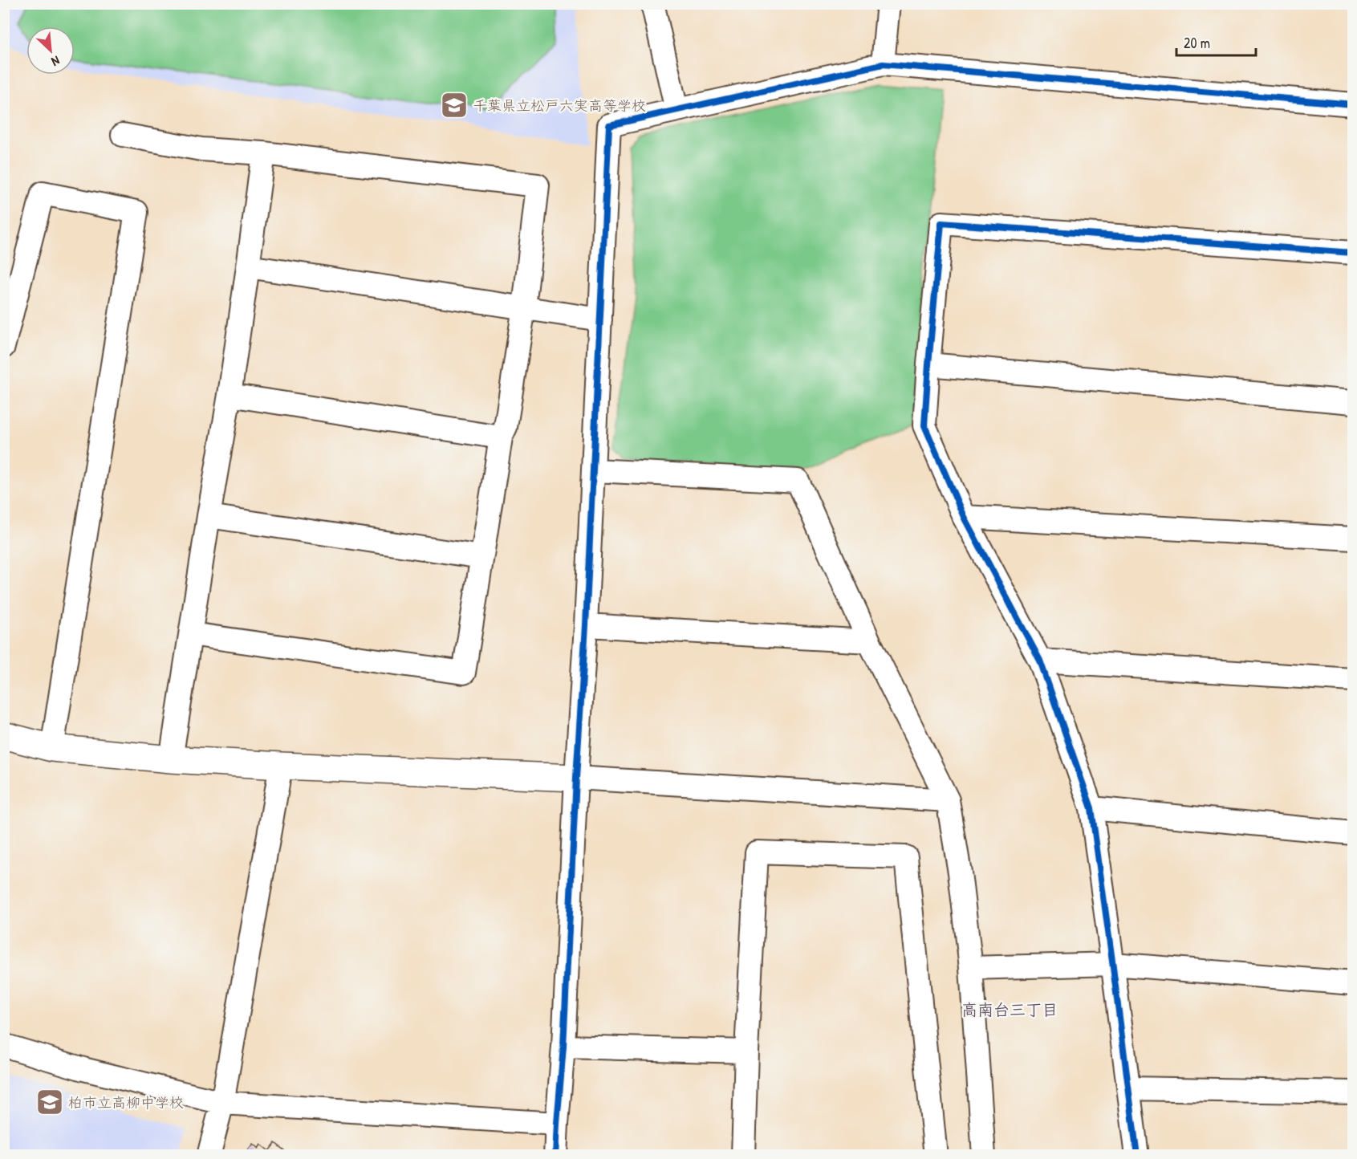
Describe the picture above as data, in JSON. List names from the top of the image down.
{
  "districts": ["高南台三丁目"],
  "places": {
    "school or university": ["千葉県立松戸六実高等学校", "柏市立高柳中学校"]
  },
  "scale_bar": "20 m",
  "north": "bottom right"
}
